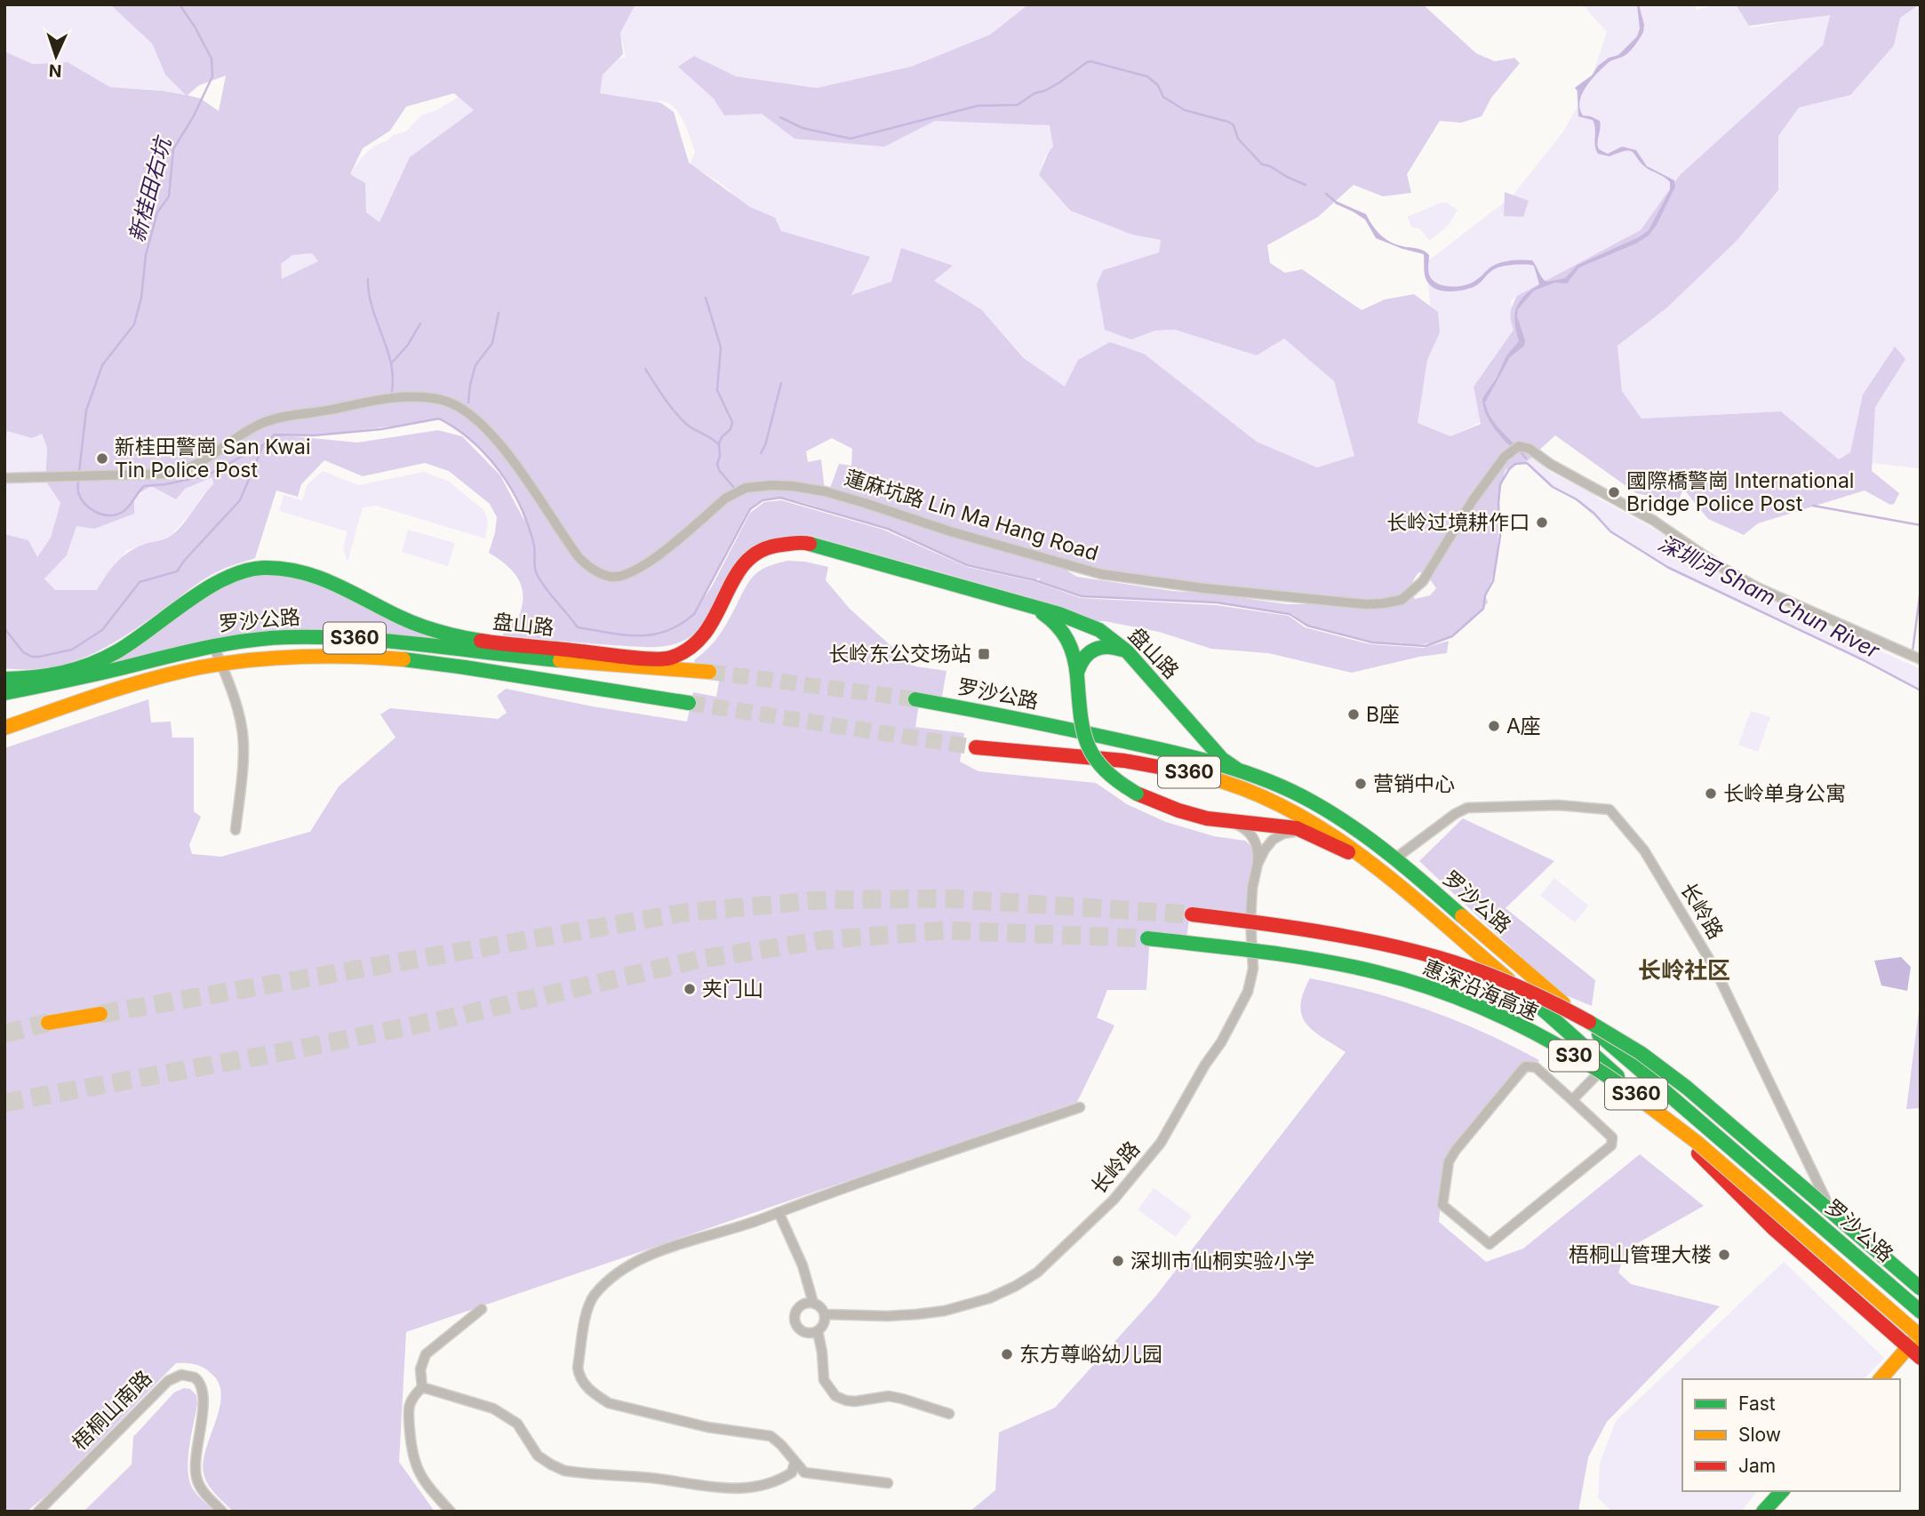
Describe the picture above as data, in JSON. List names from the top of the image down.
{
  "streets": {
    "main road": [
      "罗沙公路",
      "盘山路",
      "S360",
      "惠深沿海高速",
      "S30"
    ],
    "street": ["蓮麻坑路 Lin Ma Hang Road", "长岭路", "梧桐山南路"]
  },
  "crossings": [
    ["罗沙公路", "盘山路"],
    ["罗沙公路", "长岭路"],
    ["罗沙公路", "惠深沿海高速"],
    ["盘山路", "长岭路"]
  ],
  "districts": ["长岭社区"],
  "water": ["新桂田右坑", "深圳河 Sham Chun River"],
  "places": {
    "other": [
      "新桂田警崗 San Kwai Tin Police Post",
      "國際橋警崗 International Bridge Police Post",
      "长岭过境耕作口",
      "B座",
      "A座",
      "营销中心",
      "长岭单身公寓",
      "夹门山",
      "梧桐山管理大楼",
      "深圳市仙桐实验小学",
      "东方尊峪幼儿园"
    ],
    "transit": ["长岭东公交场站"]
  },
  "legend": ["Fast", "Slow", "Jam"],
  "north": "bottom"
}
